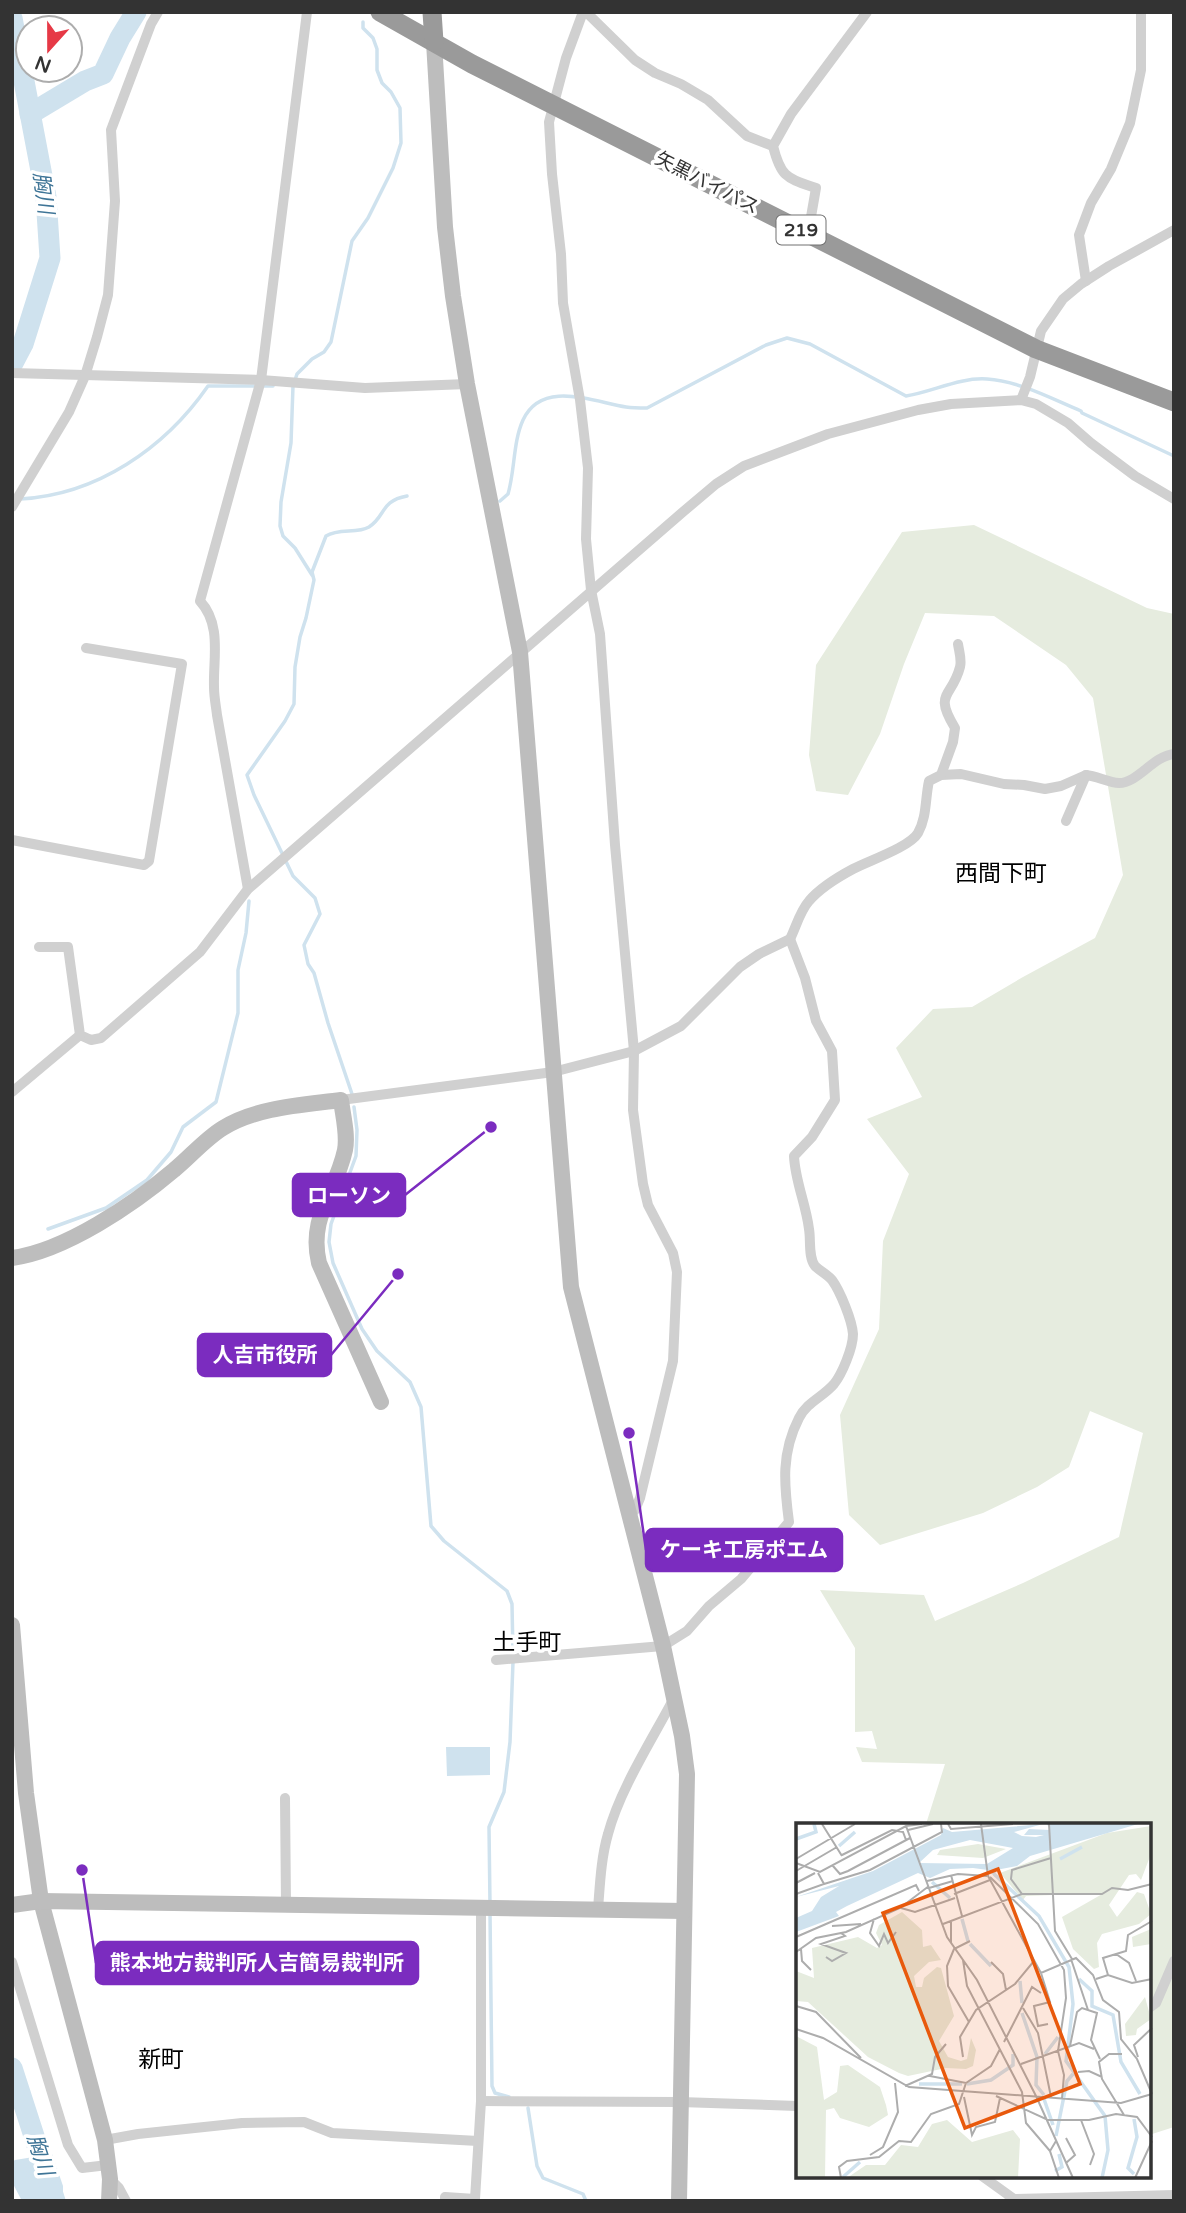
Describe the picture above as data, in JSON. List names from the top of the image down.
{
  "streets": {
    "highway": ["矢黒バイパス", "219"]
  },
  "crossings": [
    ["矢黒バイパス", "219"]
  ],
  "districts": ["西間下町", "土手町", "新町"],
  "water": ["胸川"],
  "places": [
    "ローソン",
    "人吉市役所",
    "ケーキ工房ポエム",
    "熊本地方裁判所人吉簡易裁判所"
  ],
  "north": "bottom"
}
